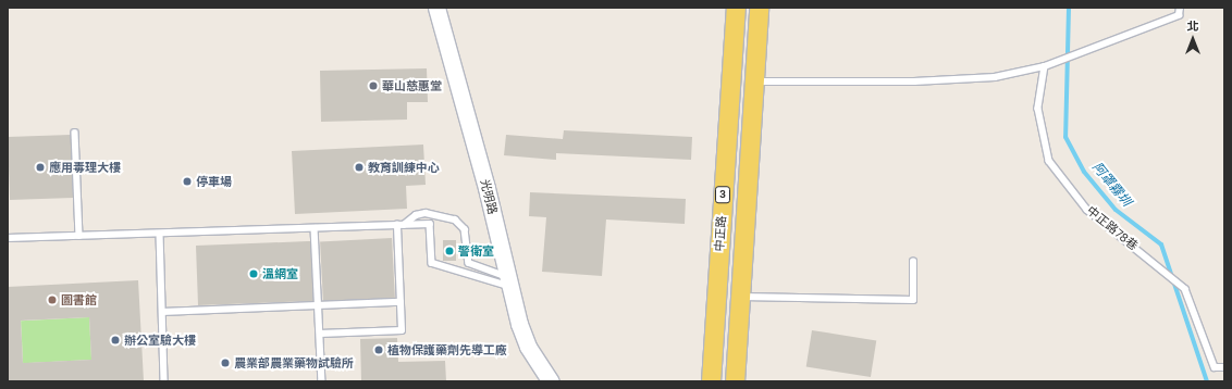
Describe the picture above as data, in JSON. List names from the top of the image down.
{
  "streets": {
    "main road": ["3", "中正路"],
    "street": ["光明路"],
    "lane": ["中正路78巷"]
  },
  "water": ["阿罩霧圳"],
  "places": [
    "華山慈惠堂",
    "應用毒理大樓",
    "教育訓練中心",
    "停車場",
    "警衛室",
    "溫網室",
    "圖書館",
    "辦公室驗大樓",
    "植物保護藥劑先導工廠",
    "農業部農業藥物試驗所"
  ],
  "north": "top"
}
